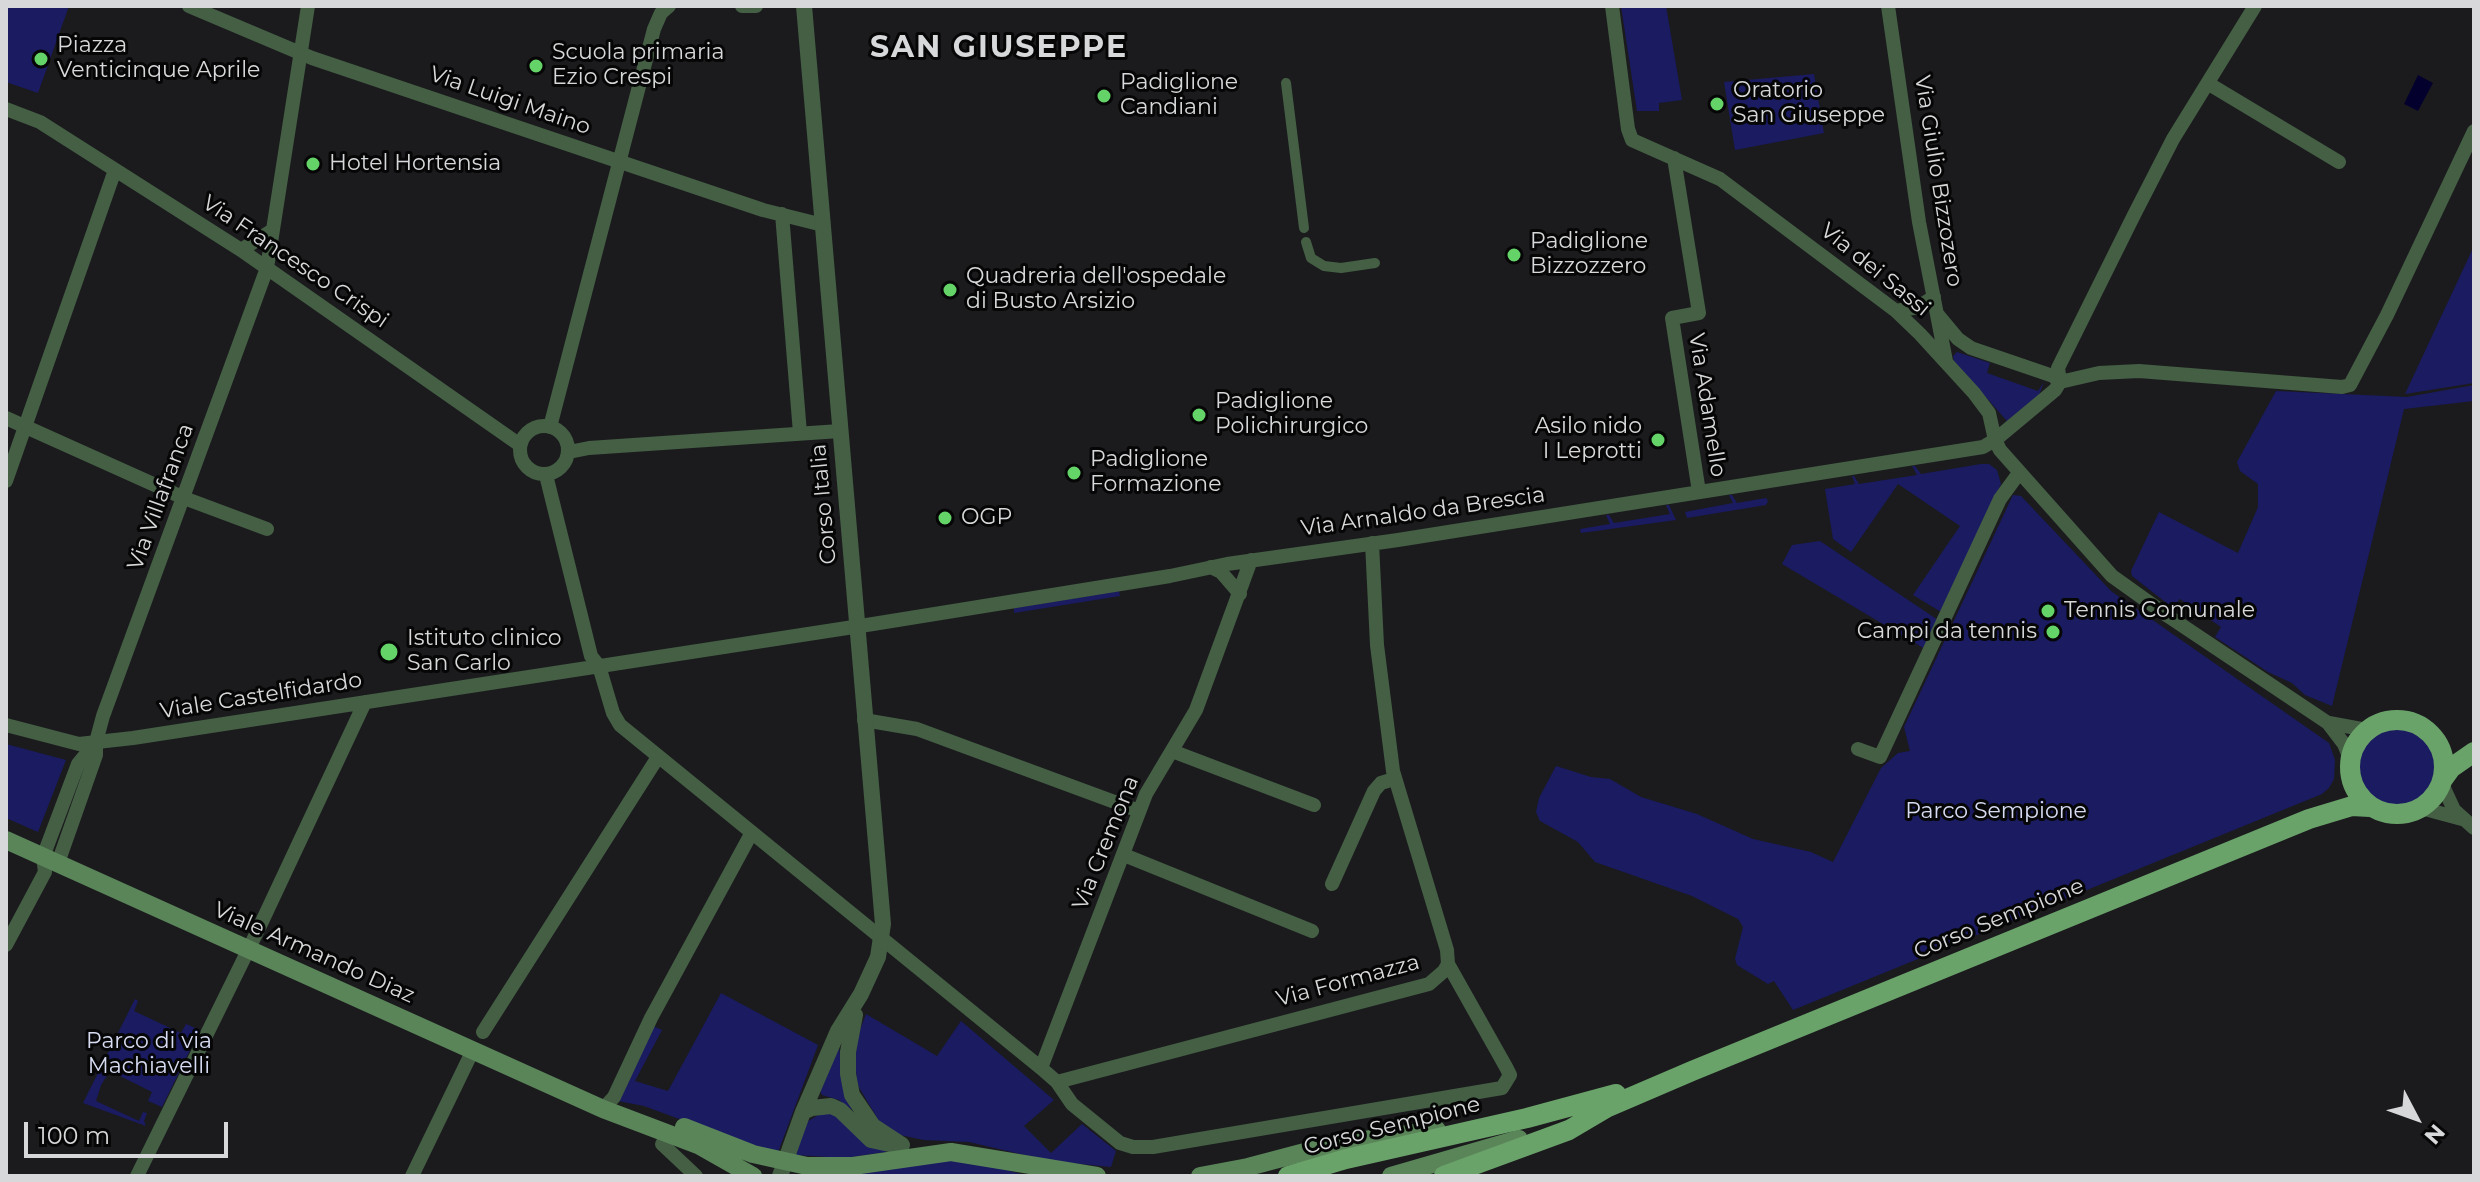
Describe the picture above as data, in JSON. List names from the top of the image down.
{
  "streets": {
    "main road": ["Corso Sempione", "Viale Armando Diaz"],
    "street": [
      "Via Luigi Maino",
      "Via Giulio Bizzozero",
      "Via Francesco Crispi",
      "Via dei Sassi",
      "Via Adamello",
      "Via Villafranca",
      "Corso Italia",
      "Via Arnaldo da Brescia",
      "Viale Castelfidardo",
      "Via Cremona",
      "Via Formazza"
    ]
  },
  "crossings": [
    ["Via Luigi Maino", "Via Villafranca"],
    ["Via Luigi Maino", "Corso Italia"],
    ["Via Giulio Bizzozero", "Via dei Sassi"],
    ["Via Francesco Crispi", "Via Villafranca"],
    ["Via dei Sassi", "Via Adamello"],
    ["Via dei Sassi", "Via Arnaldo da Brescia"],
    ["Via dei Sassi", "Corso Sempione"],
    ["Via Adamello", "Via Arnaldo da Brescia"],
    ["Via Villafranca", "Viale Castelfidardo"],
    ["Via Villafranca", "Viale Armando Diaz"],
    ["Corso Italia", "Via Arnaldo da Brescia"],
    ["Corso Italia", "Viale Castelfidardo"],
    ["Via Arnaldo da Brescia", "Viale Castelfidardo"],
    ["Via Arnaldo da Brescia", "Via Cremona"],
    ["Via Arnaldo da Brescia", "Via Formazza"]
  ],
  "districts": ["SAN GIUSEPPE"],
  "parks": ["Parco Sempione", "Parco di via Machiavelli"],
  "places": [
    "Piazza Venticinque Aprile",
    "Scuola primaria Ezio Crespi",
    "Padiglione Candiani",
    "Oratorio San Giuseppe",
    "Hotel Hortensia",
    "Padiglione Bizzozzero",
    "Quadreria dell'ospedale di Busto Arsizio",
    "Padiglione Polichirurgico",
    "Asilo nido I Leprotti",
    "Padiglione Formazione",
    "OGP",
    "Tennis Comunale",
    "Campi da tennis",
    "Istituto clinico San Carlo"
  ],
  "scale_bar": "100 m",
  "north": "bottom right"
}
